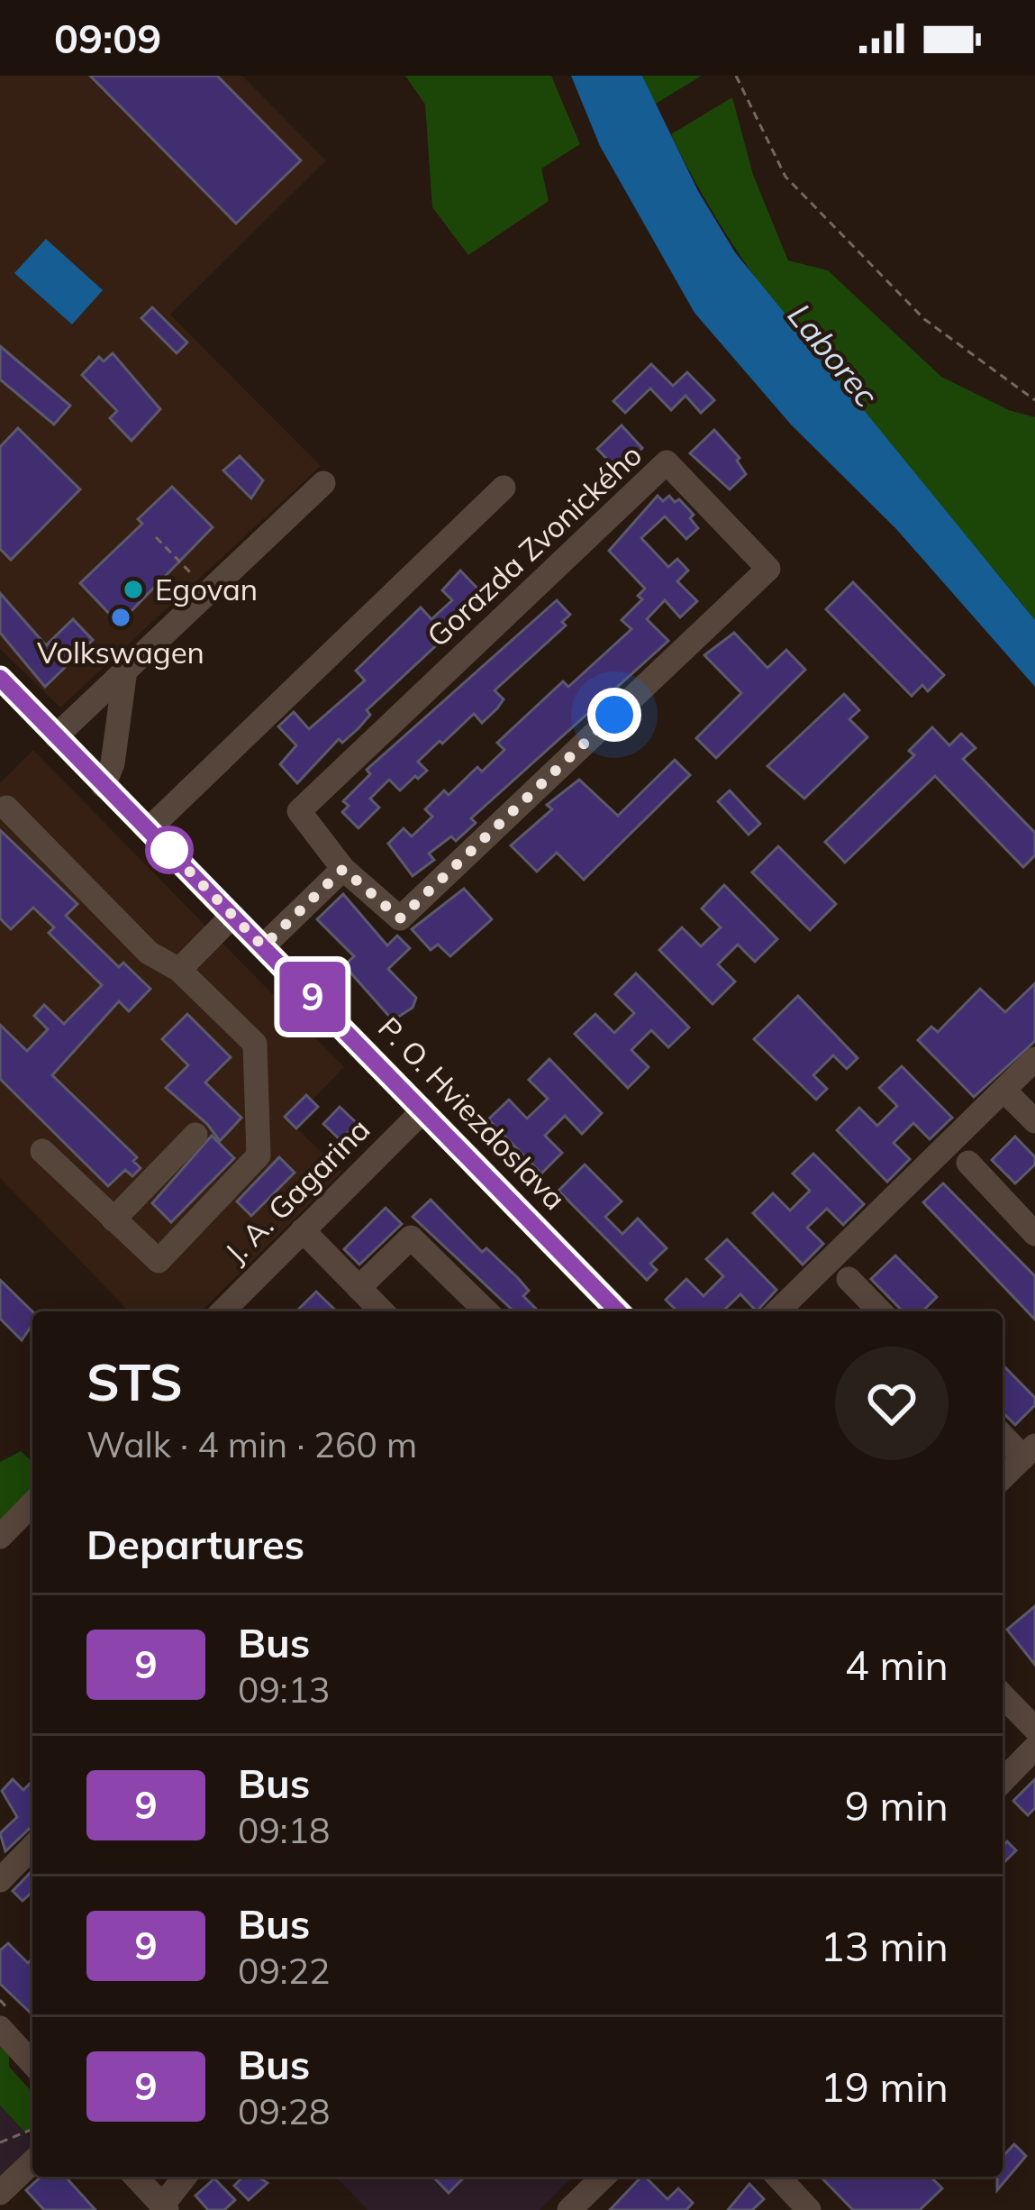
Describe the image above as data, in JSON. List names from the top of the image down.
{
  "streets": {
    "street": ["Gorazda Zvonického", "P. O. Hviezdoslava", "J. A. Gagarina"]
  },
  "crossings": [
    ["P. O. Hviezdoslava", "J. A. Gagarina"]
  ],
  "water": ["Laborec"],
  "places": ["Egovan", "Volkswagen"],
  "lines": ["bus line 9"],
  "page": {
    "status": "09:09",
    "on_map": "9",
    "heading": [
      ["STS", "Walk · 4 min · 260 m"],
      "Departures"
    ],
    "list": [
      {
        "mark": "9",
        "name": "Bus",
        "note": "09:13",
        "value": "4 min"
      },
      {
        "mark": "9",
        "name": "Bus",
        "note": "09:18",
        "value": "9 min"
      },
      {
        "mark": "9",
        "name": "Bus",
        "note": "09:22",
        "value": "13 min"
      },
      {
        "mark": "9",
        "name": "Bus",
        "note": "09:28",
        "value": "19 min"
      }
    ]
  }
}
